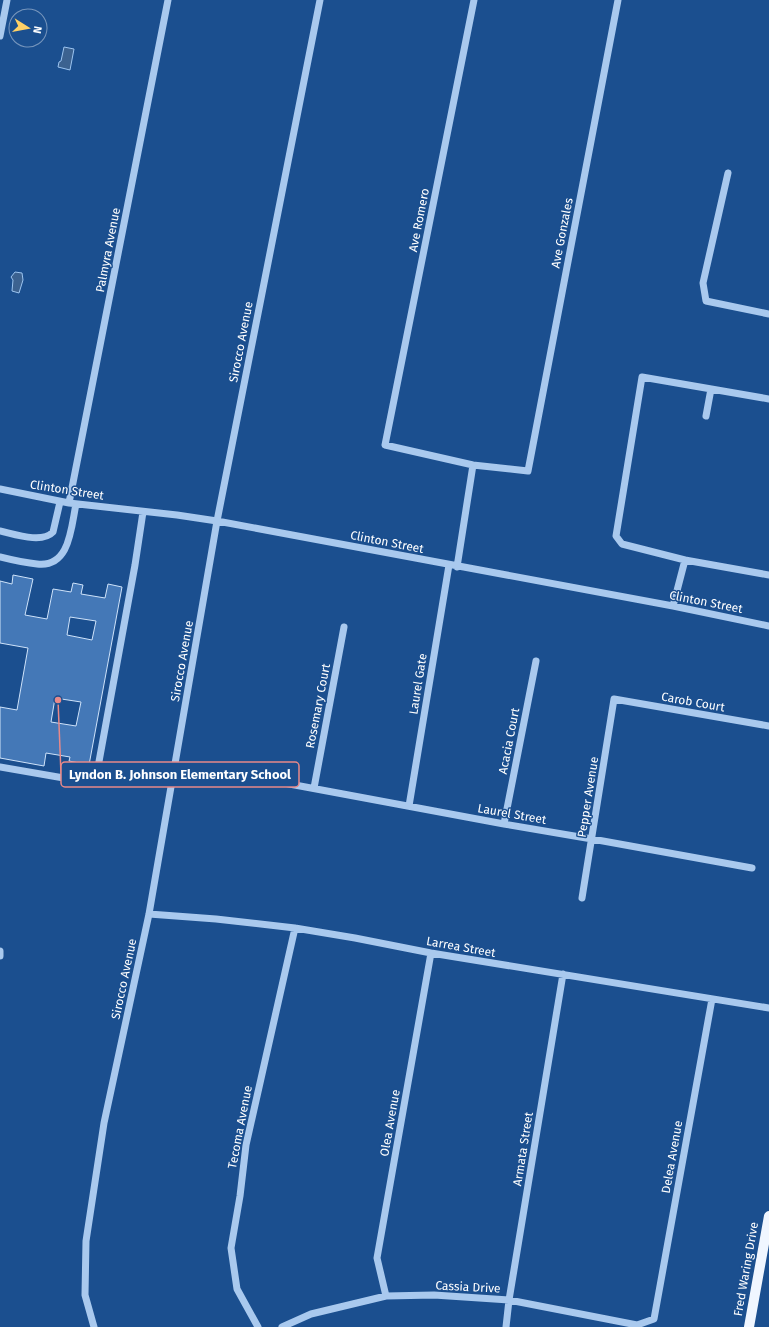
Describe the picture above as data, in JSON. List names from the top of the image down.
{
  "streets": {
    "main road": ["Fred Waring Drive"],
    "street": [
      "Ave Romero",
      "Ave Gonzales",
      "Palmyra Avenue",
      "Sirocco Avenue",
      "Clinton Street",
      "Laurel Gate",
      "Carob Court",
      "Rosemary Court",
      "Acacia Court",
      "Pepper Avenue",
      "Laurel Street",
      "Larrea Street",
      "Olea Avenue",
      "Tecoma Avenue",
      "Armata Street",
      "Delea Avenue",
      "Cassia Drive"
    ]
  },
  "crossings": [
    ["Ave Romero", "Ave Gonzales"],
    ["Palmyra Avenue", "Clinton Street"],
    ["Sirocco Avenue", "Clinton Street"],
    ["Sirocco Avenue", "Larrea Street"],
    ["Clinton Street", "Laurel Gate"],
    ["Laurel Gate", "Laurel Street"],
    ["Carob Court", "Pepper Avenue"],
    ["Rosemary Court", "Laurel Street"],
    ["Acacia Court", "Laurel Street"],
    ["Pepper Avenue", "Laurel Street"],
    ["Larrea Street", "Olea Avenue"],
    ["Larrea Street", "Tecoma Avenue"],
    ["Larrea Street", "Armata Street"],
    ["Larrea Street", "Delea Avenue"],
    ["Olea Avenue", "Cassia Drive"],
    ["Armata Street", "Cassia Drive"],
    ["Delea Avenue", "Cassia Drive"]
  ],
  "places": ["Lyndon B. Johnson Elementary School"],
  "north": "right"
}
